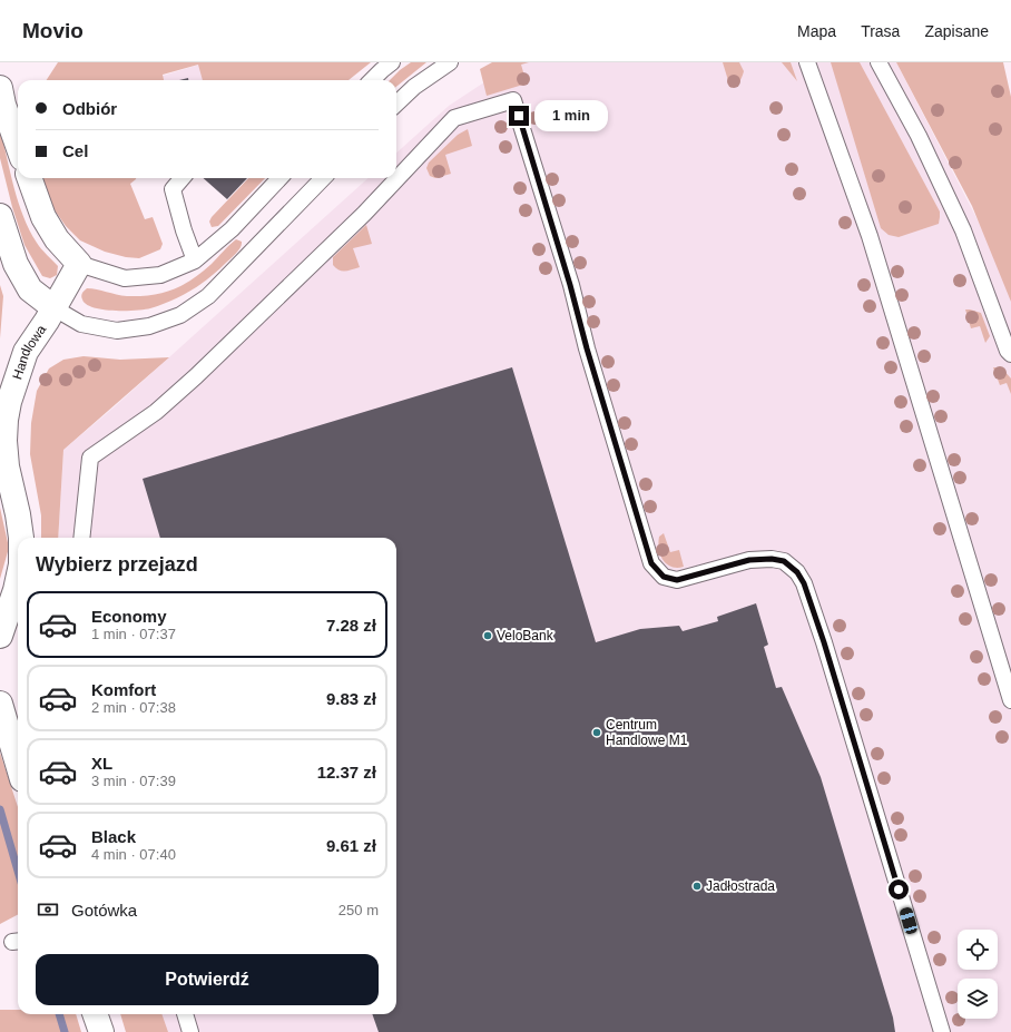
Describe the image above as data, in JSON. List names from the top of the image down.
{
  "streets": {
    "street": ["Handlowa"]
  },
  "places": ["VeloBank", "Centrum Handlowe M1", "Jadłostrada"],
  "page": {
    "header": "Movio",
    "nav": ["Mapa", "Trasa", "Zapisane"],
    "banner": ["Odbiór", "Cel"],
    "bubble": "1 min",
    "heading": "Wybierz przejazd",
    "list": [
      {
        "name": "Economy",
        "note": "1 min · 07:37",
        "value": "7.28 zł"
      },
      {
        "name": "Komfort",
        "note": "2 min · 07:38",
        "value": "9.83 zł"
      },
      {
        "name": "XL",
        "note": "3 min · 07:39",
        "value": "12.37 zł"
      },
      {
        "name": "Black",
        "note": "4 min · 07:40",
        "value": "9.61 zł"
      }
    ],
    "pay": ["Gotówka", "250 m"],
    "buttons": "Potwierdź"
  }
}
